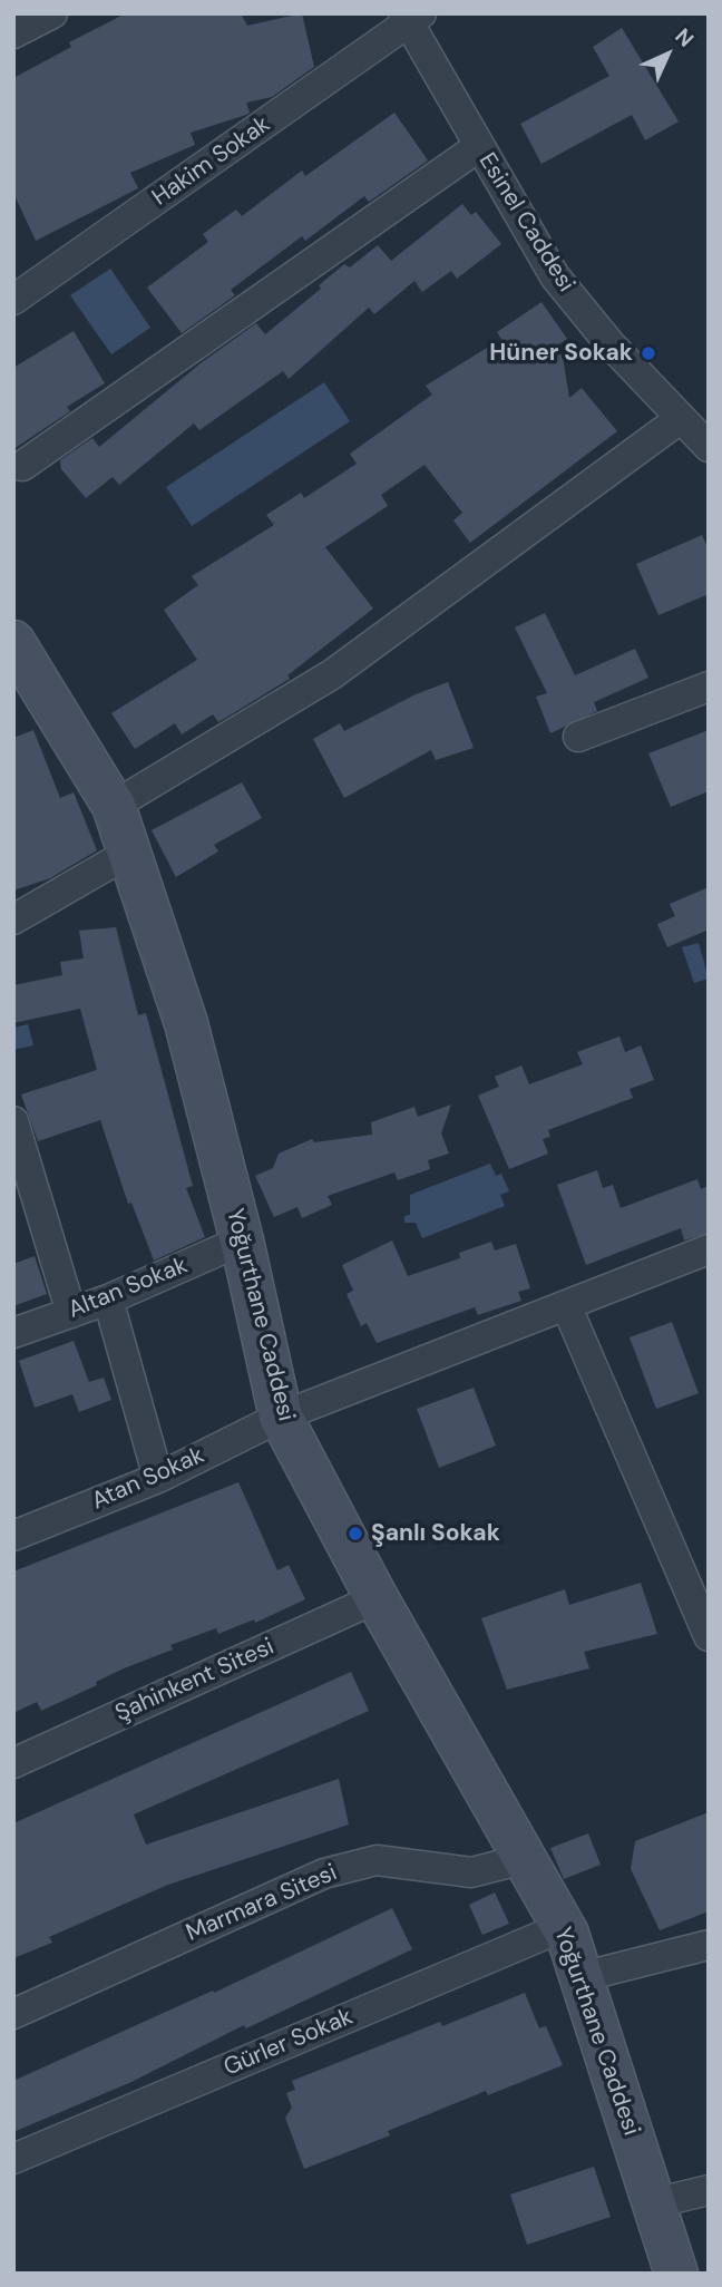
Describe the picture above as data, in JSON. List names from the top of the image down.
{
  "streets": {
    "main road": ["Yoğurthane Caddesi"],
    "street": [
      "Hakim Sokak",
      "Esinel Caddesi",
      "Altan Sokak",
      "Atan Sokak",
      "Şahinkent Sitesi",
      "Marmara Sitesi",
      "Gürler Sokak"
    ]
  },
  "crossings": [
    ["Hakim Sokak", "Esinel Caddesi"],
    ["Altan Sokak", "Yoğurthane Caddesi"],
    ["Yoğurthane Caddesi", "Atan Sokak"],
    ["Yoğurthane Caddesi", "Şahinkent Sitesi"],
    ["Yoğurthane Caddesi", "Marmara Sitesi"],
    ["Yoğurthane Caddesi", "Gürler Sokak"]
  ],
  "places": ["Hüner Sokak", "Şanlı Sokak"],
  "north": "top right"
}
